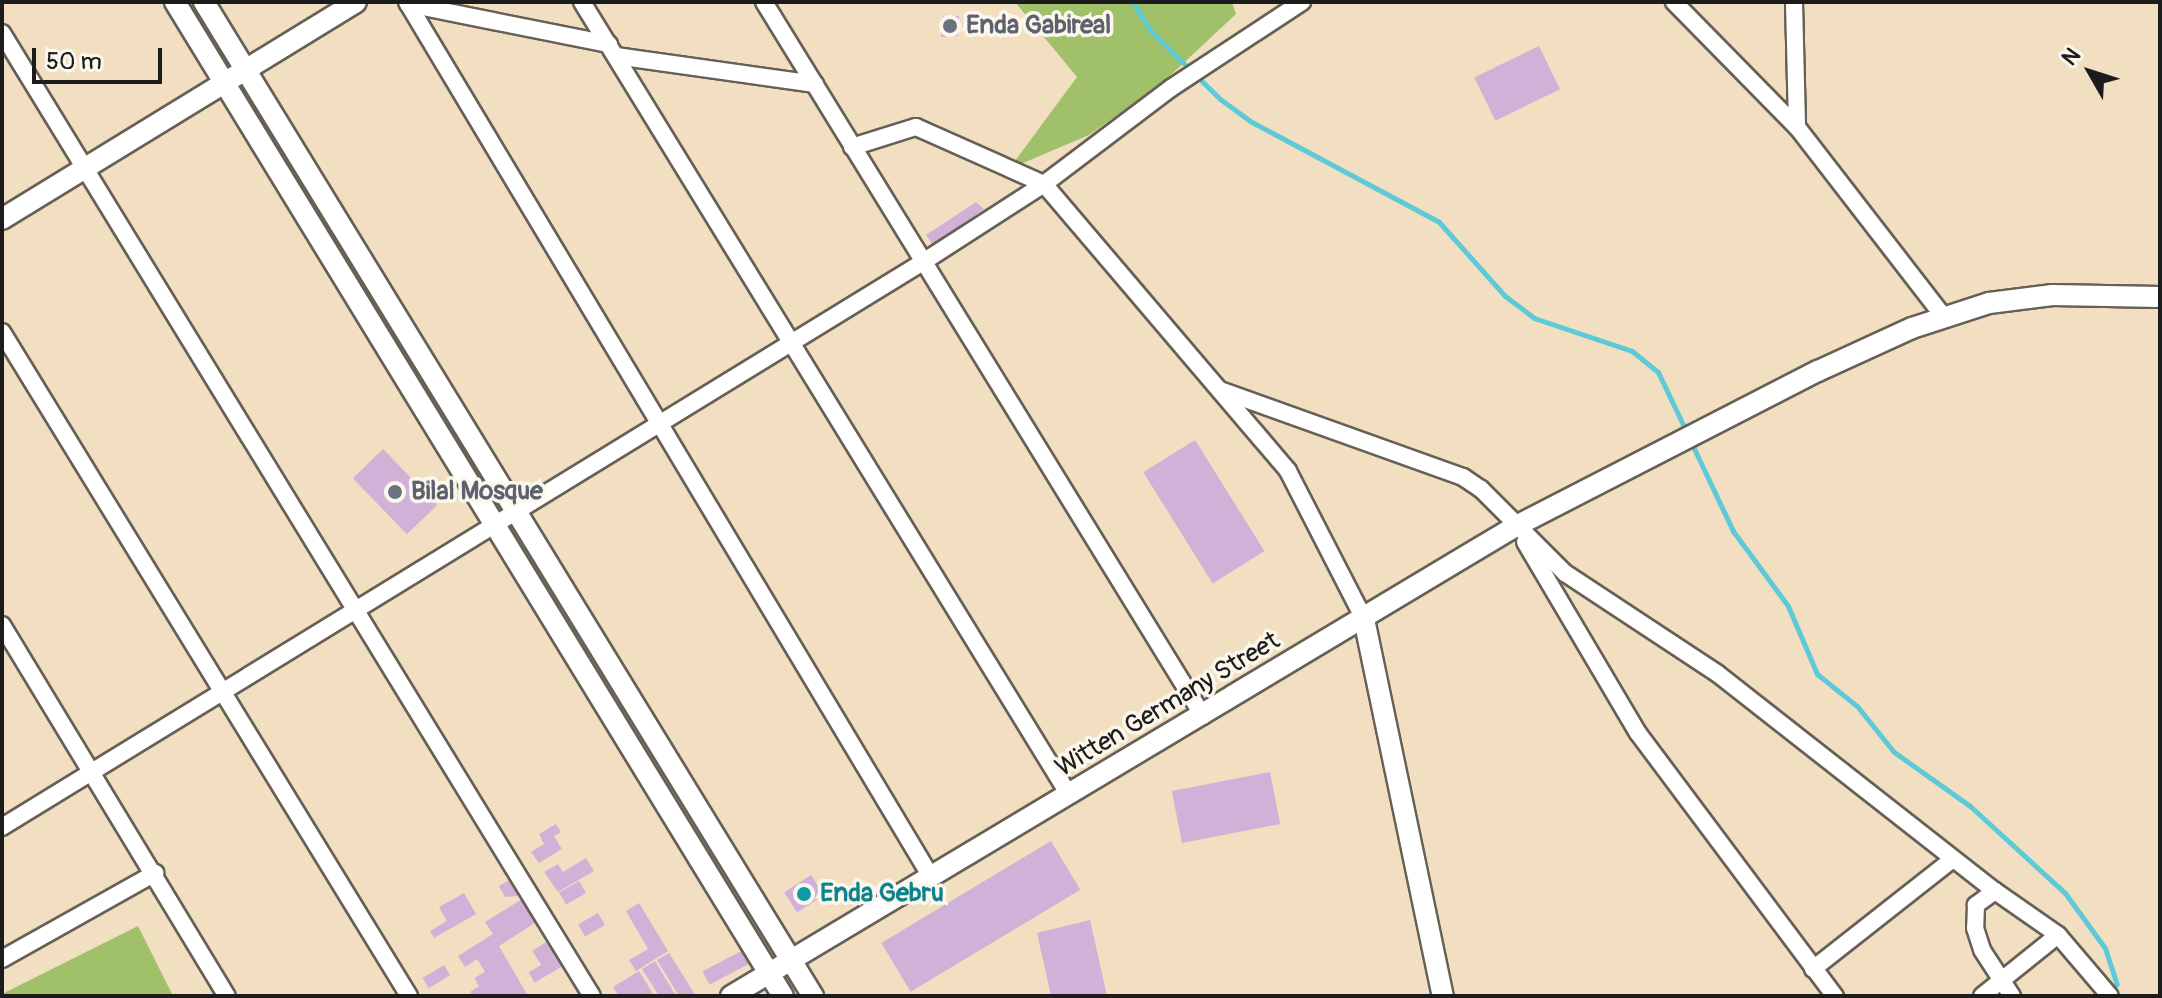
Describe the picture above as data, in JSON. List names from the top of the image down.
{
  "streets": {
    "street": ["Witten Germany Street"]
  },
  "places": ["Enda Gabireal", "Bilal Mosque", "Enda Gebru"],
  "scale_bar": "50 m",
  "north": "top left"
}
